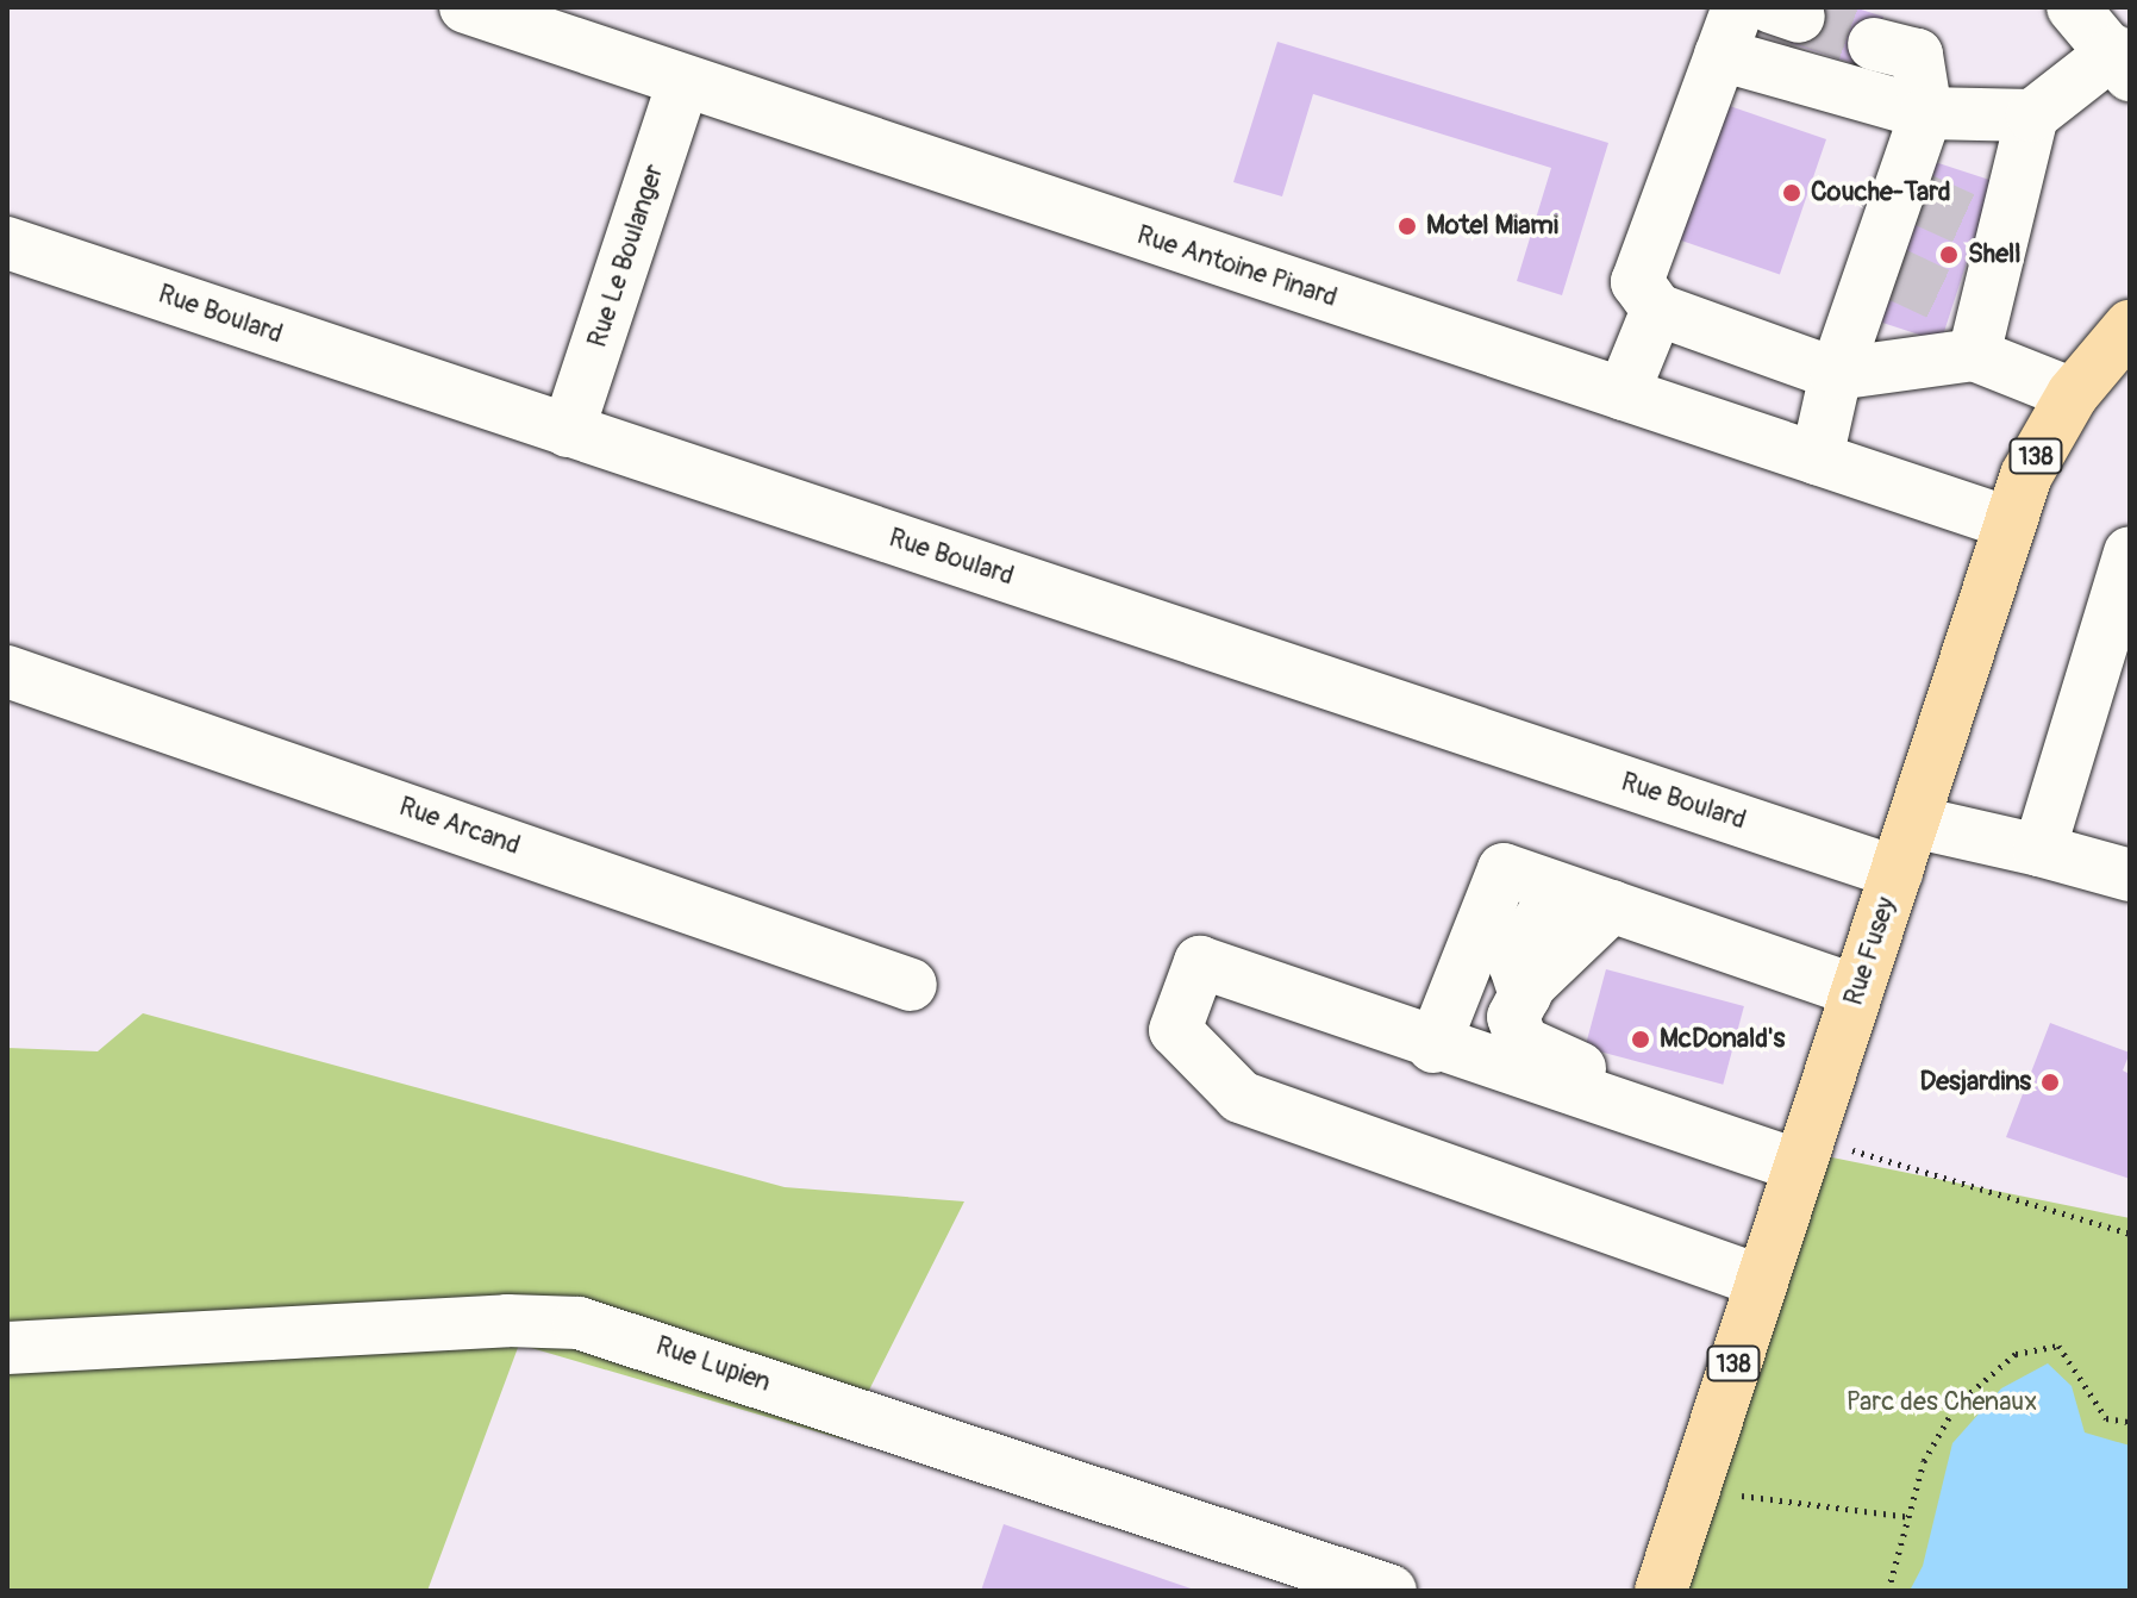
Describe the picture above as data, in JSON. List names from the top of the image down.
{
  "streets": {
    "main road": ["138", "Rue Fusey"],
    "street": [
      "Rue Le Boulanger",
      "Rue Antoine Pinard",
      "Rue Boulard",
      "Rue Arcand",
      "Rue Lupien"
    ]
  },
  "crossings": [
    ["Rue Le Boulanger", "Rue Antoine Pinard"],
    ["Rue Le Boulanger", "Rue Boulard"],
    ["Rue Antoine Pinard", "Rue Fusey"],
    ["Rue Boulard", "Rue Fusey"]
  ],
  "parks": ["Parc des Chenaux"],
  "places": [
    "Couche-Tard",
    "Motel Miami",
    "Shell",
    "McDonald's",
    "Desjardins"
  ]
}
